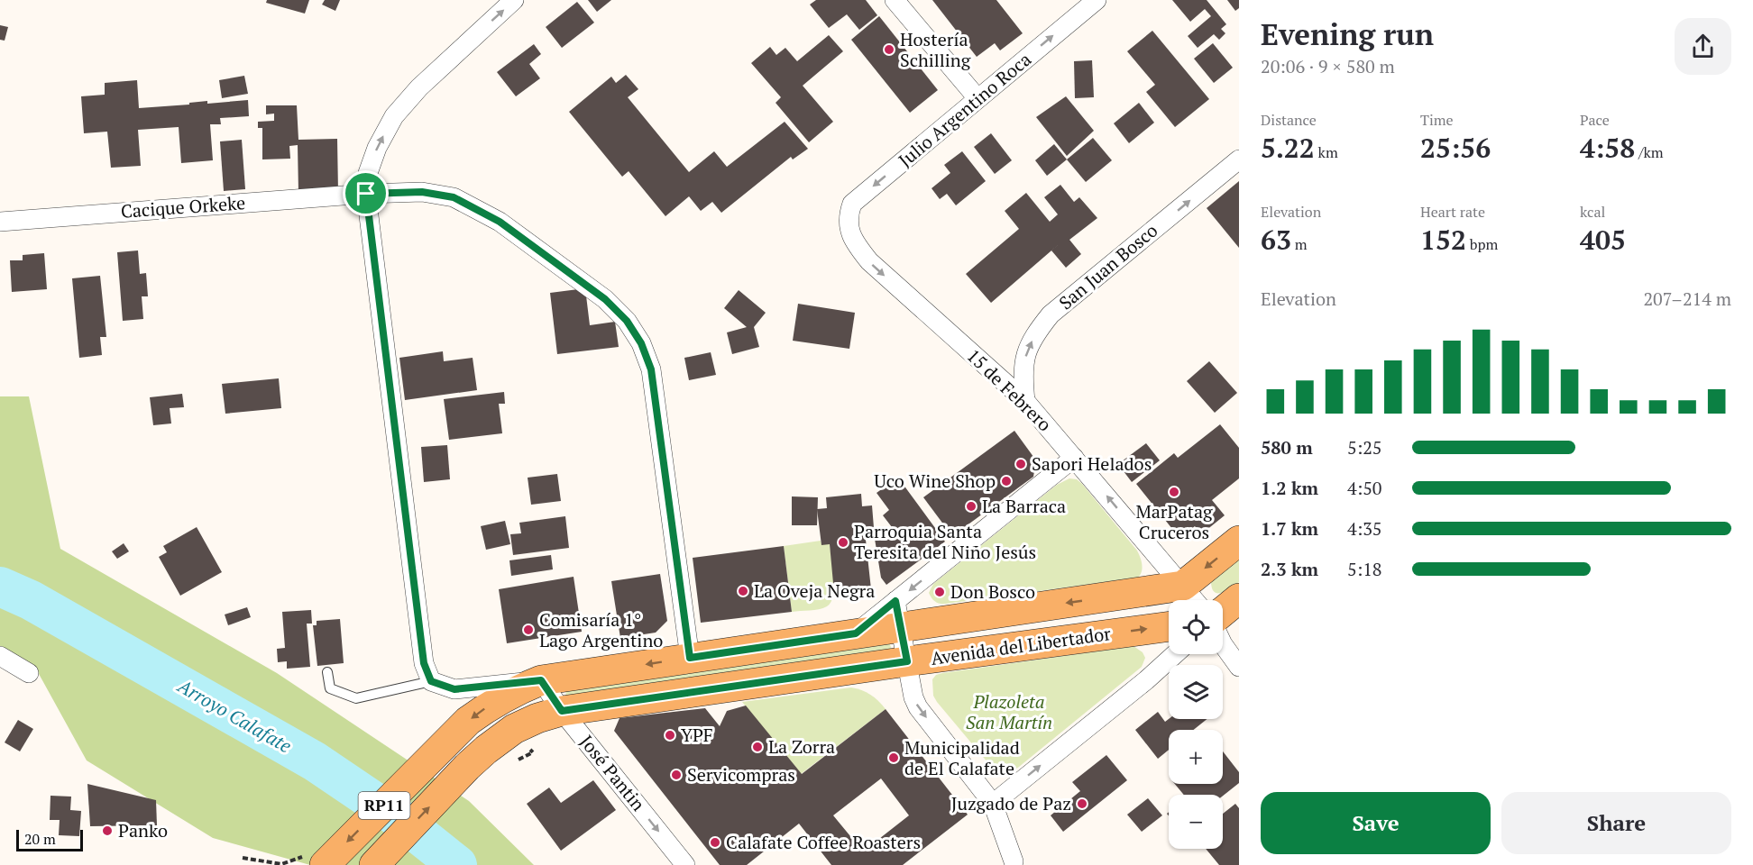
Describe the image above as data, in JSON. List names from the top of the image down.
{
  "streets": {
    "main road": ["Avenida del Libertador", "RP11"],
    "street": [
      "Julio Argentino Roca",
      "Cacique Orkeke",
      "San Juan Bosco",
      "15 de Febrero",
      "José Pantin"
    ]
  },
  "crossings": [
    ["Julio Argentino Roca", "15 de Febrero"],
    ["Cacique Orkeke", "Avenida del Libertador"],
    ["San Juan Bosco", "15 de Febrero"],
    ["15 de Febrero", "Avenida del Libertador"],
    ["Avenida del Libertador", "José Pantin"]
  ],
  "one_way": ["San Juan Bosco", "José Pantin"],
  "water": ["Arroyo Calafate"],
  "parks": ["Plazoleta San Martín"],
  "places": [
    "Hostería Schilling",
    "Sapori Helados",
    "Uco Wine Shop",
    "MarPatag Cruceros",
    "La Barraca",
    "Parroquia Santa Teresita del Niño Jesús",
    "La Oveja Negra",
    "Don Bosco",
    "Comisaría 1° Lago Argentino",
    "YPF",
    "La Zorra",
    "Municipalidad de El Calafate",
    "Servicompras",
    "Juzgado de Paz",
    "Panko",
    "Calafate Coffee Roasters"
  ],
  "scale_bar": "20 m",
  "page": {
    "heading": ["Evening run", "20:06 · 9 × 580 m"],
    "stats": [
      ["Distance", "5.22 km"],
      ["Time", "25:56"],
      ["Pace", "4:58 /km"],
      ["Elevation", "63 m"],
      ["Heart rate", "152 bpm"],
      ["kcal", "405"]
    ],
    "chart": ["Elevation", "207–214 m"],
    "list": [
      {
        "name": "580 m",
        "note": "5:25"
      },
      {
        "name": "1.2 km",
        "note": "4:50"
      },
      {
        "name": "1.7 km",
        "note": "4:35"
      },
      {
        "name": "2.3 km",
        "note": "5:18"
      }
    ],
    "map_buttons": ["+", "−"],
    "buttons": ["Save", "Share"],
    "scale": "20 m"
  }
}
